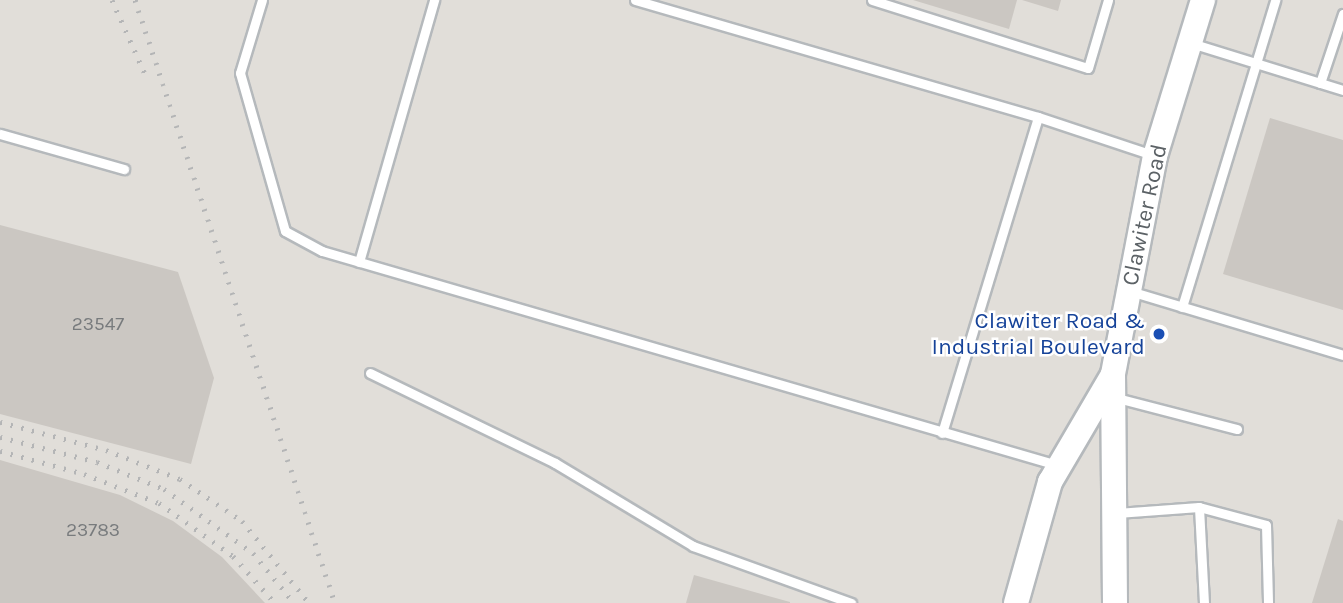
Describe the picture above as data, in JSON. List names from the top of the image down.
{
  "streets": {
    "main road": ["Clawiter Road"]
  },
  "places": ["Clawiter Road & Industrial Boulevard"],
  "house_numbers": ["23547", "23783"]
}
